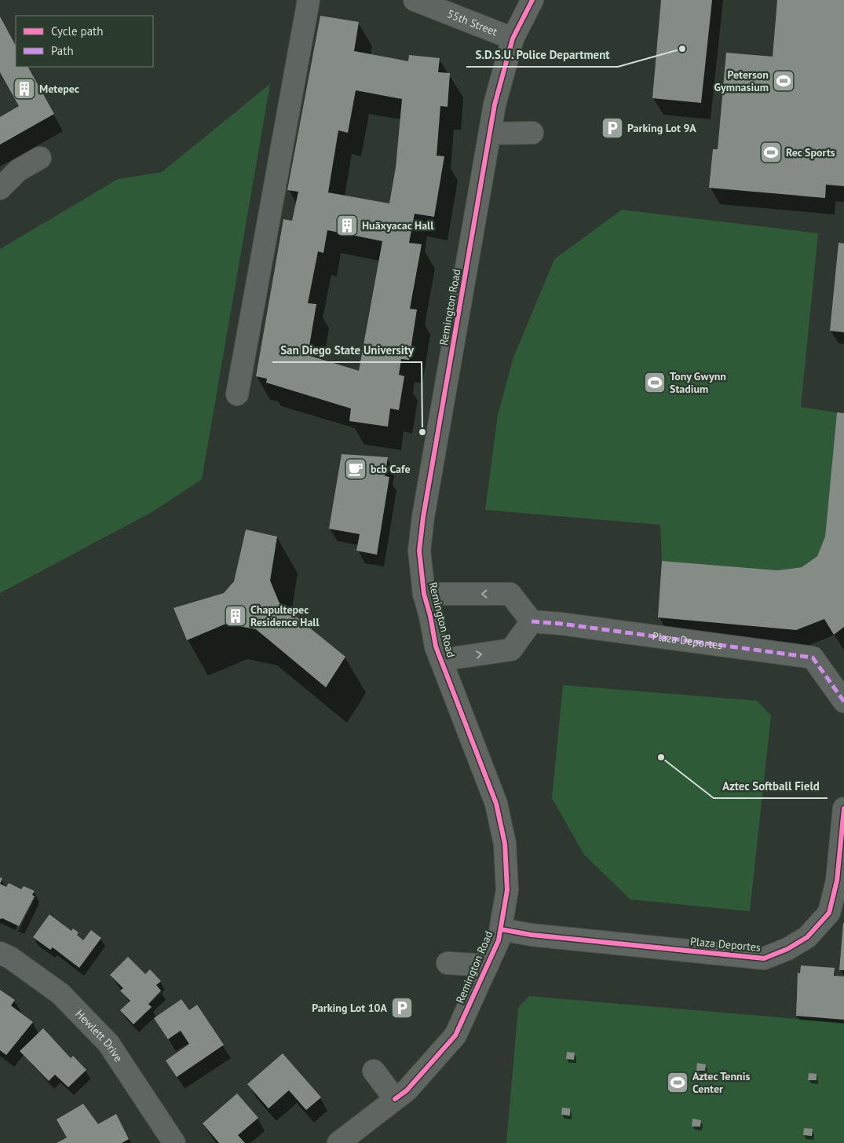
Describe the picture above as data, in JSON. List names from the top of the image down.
{
  "streets": {
    "street": [
      "55th Street",
      "Remington Road",
      "Plaza Deportes",
      "Hewlett Drive"
    ]
  },
  "crossings": [
    ["55th Street", "Remington Road"],
    ["Remington Road", "Plaza Deportes"]
  ],
  "places": {
    "other": ["S.D.S.U. Police Department", "San Diego State University", "Aztec Softball Field"],
    "sports": [
      "Peterson Gymnasium",
      "Rec Sports",
      "Tony Gwynn Stadium",
      "Aztec Tennis Center"
    ],
    "building": ["Metepec", "Huāxyacac Hall", "Chapultepec Residence Hall"],
    "parking": ["Parking Lot 9A", "Parking Lot 10A"],
    "cafe": ["bcb Cafe"]
  },
  "legend": ["Cycle path", "Path"]
}
